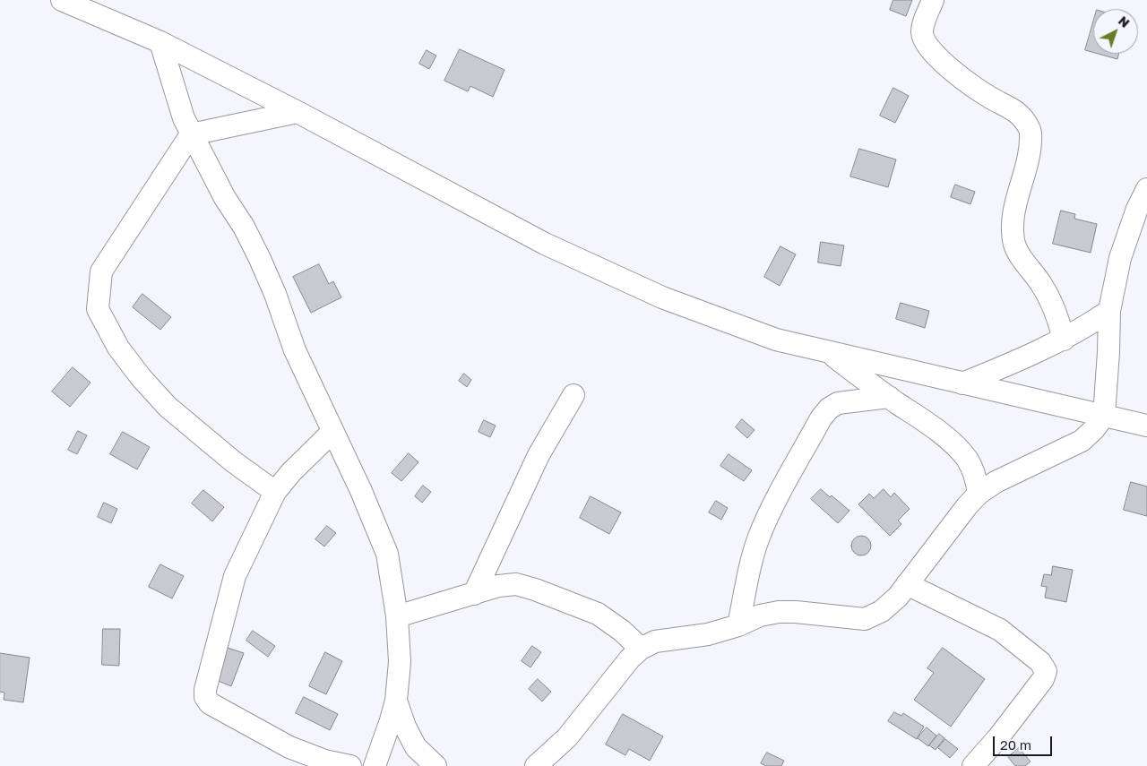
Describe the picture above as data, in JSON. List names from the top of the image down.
{
  "scale_bar": "20 m",
  "north": "top right"
}
